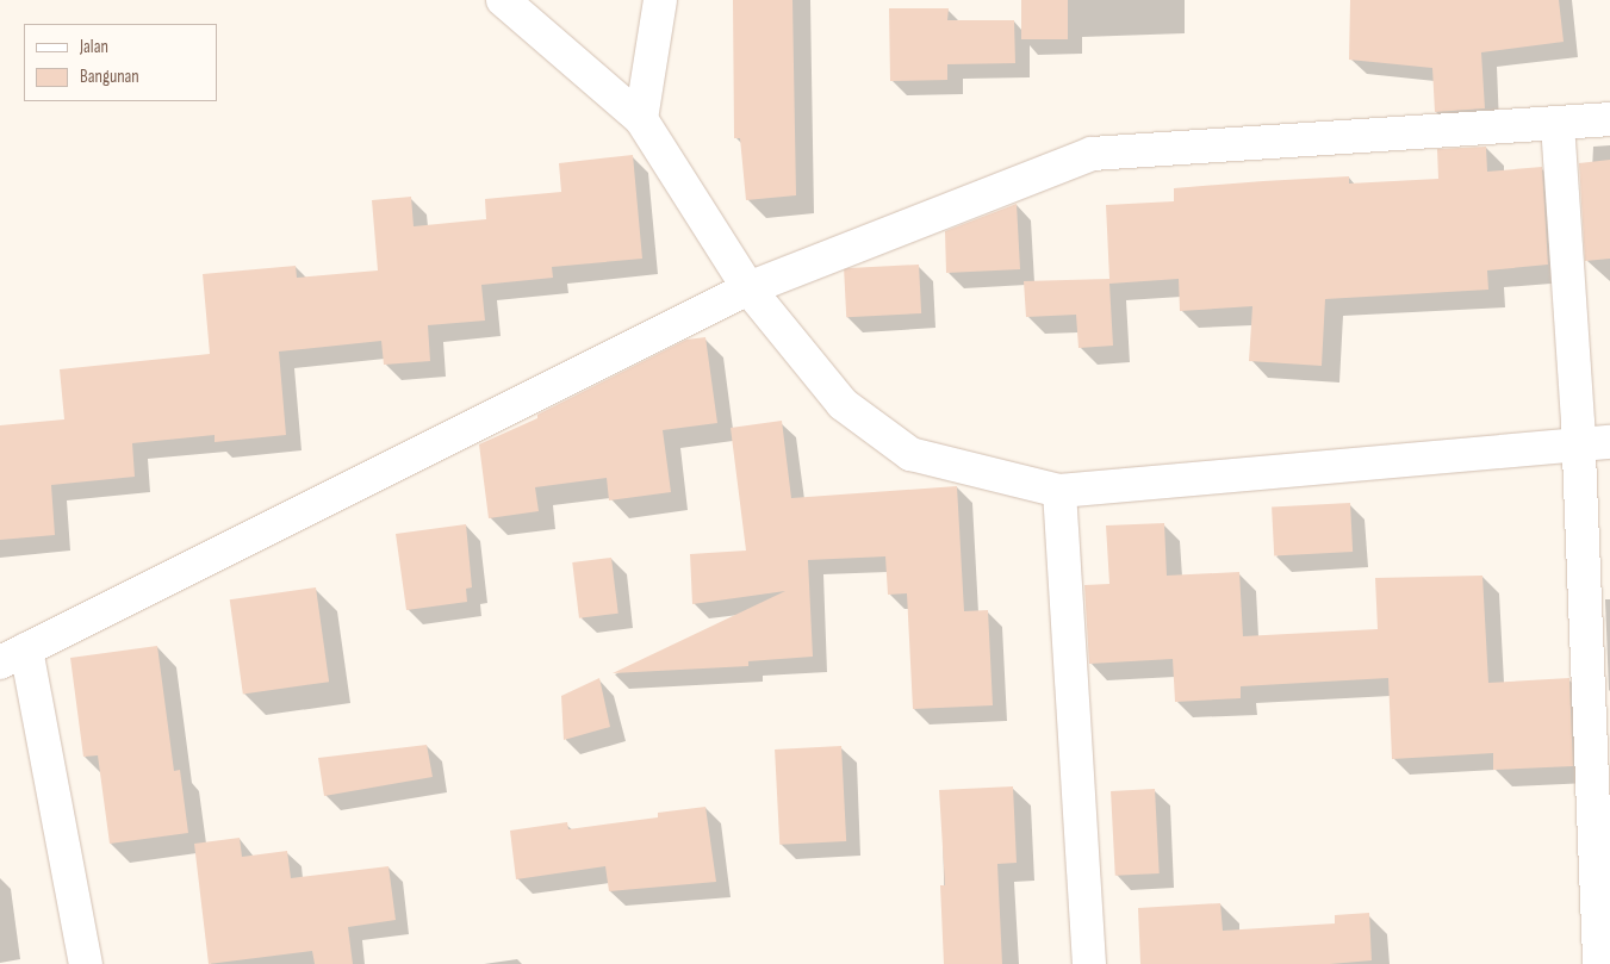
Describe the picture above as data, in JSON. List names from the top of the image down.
{
  "legend": ["Jalan", "Bangunan"]
}
